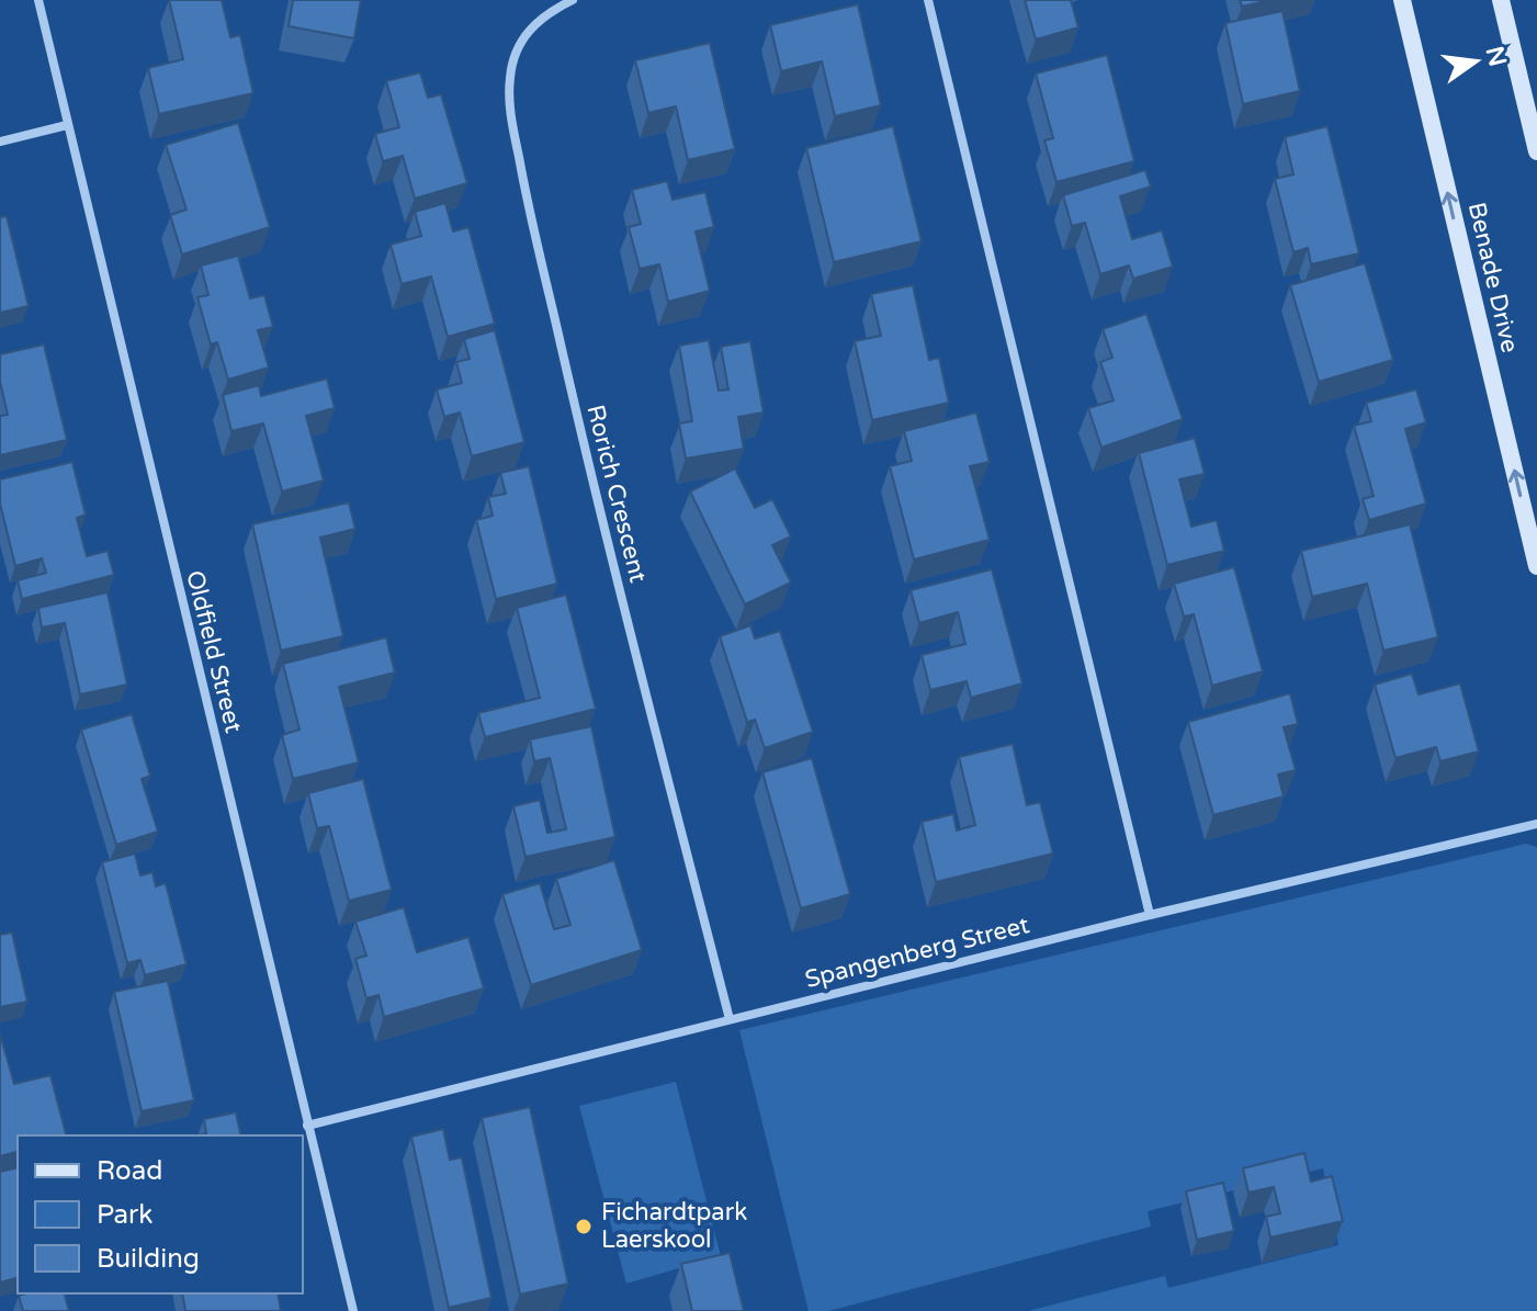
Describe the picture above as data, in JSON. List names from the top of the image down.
{
  "streets": {
    "street": [
      "Benade Drive",
      "Rorich Crescent",
      "Oldfield Street",
      "Spangenberg Street"
    ]
  },
  "crossings": [
    ["Rorich Crescent", "Spangenberg Street"],
    ["Oldfield Street", "Spangenberg Street"]
  ],
  "one_way": ["Benade Drive"],
  "places": ["Fichardtpark Laerskool"],
  "legend": ["Road", "Park", "Building"],
  "north": "right"
}
